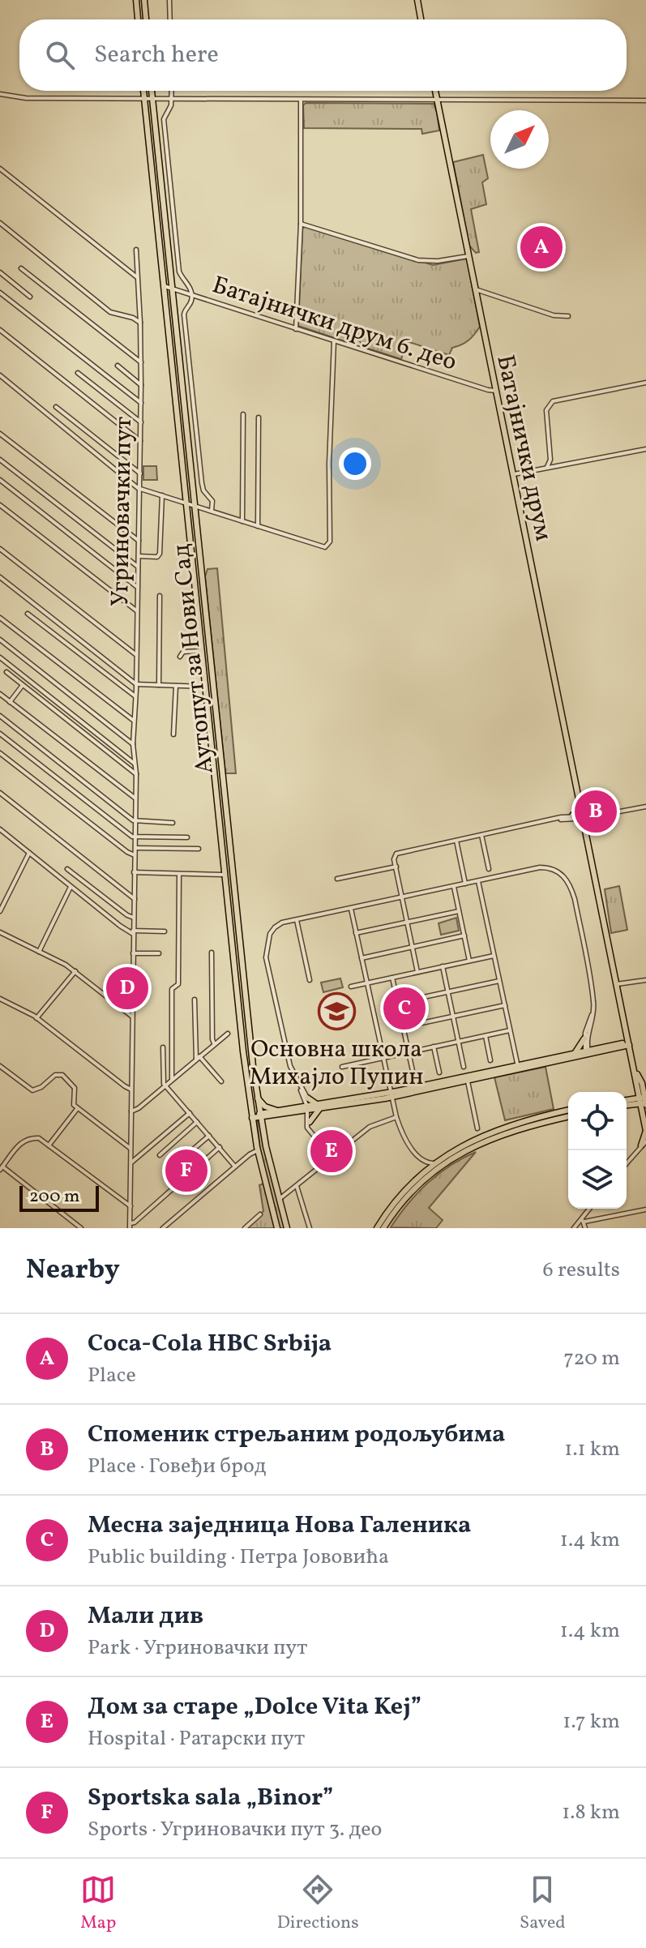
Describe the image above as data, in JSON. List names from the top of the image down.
{
  "streets": {
    "main road": ["Батајнички друм", "Аутопут за Нови Сад"],
    "street": ["Батајнички друм 6. део", "Угриновачки пут"]
  },
  "crossings": [
    ["Батајнички друм 6. део", "Батајнички друм"],
    ["Батајнички друм 6. део", "Аутопут за Нови Сад"]
  ],
  "places": {
    "school or university": ["Основна школа Михајло Пупин"]
  },
  "scale_bar": "200 m",
  "north": "top right",
  "page": {
    "search": "Search here",
    "pins": [
      "A",
      "B",
      "D",
      "C",
      "E",
      "F"
    ],
    "scale": "200 m",
    "heading": ["Nearby", "6 results"],
    "list": [
      {
        "mark": "A",
        "name": "Coca-Cola HBC Srbija",
        "note": "Place",
        "value": "720 m"
      },
      {
        "mark": "B",
        "name": "Споменик стрељаним родољубима",
        "note": "Place · Говеђи брод",
        "value": "1.1 km"
      },
      {
        "mark": "C",
        "name": "Месна заједница Нова Галеника",
        "note": "Public building · Петра Јововића",
        "value": "1.4 km"
      },
      {
        "mark": "D",
        "name": "Мали див",
        "note": "Park · Угриновачки пут",
        "value": "1.4 km"
      },
      {
        "mark": "E",
        "name": "Дом за старе „Dolce Vita Kej”",
        "note": "Hospital · Ратарски пут",
        "value": "1.7 km"
      },
      {
        "mark": "F",
        "name": "Sportska sala „Binor”",
        "note": "Sports · Угриновачки пут 3. део",
        "value": "1.8 km"
      }
    ],
    "nav": ["Map", "Directions", "Saved"]
  }
}
